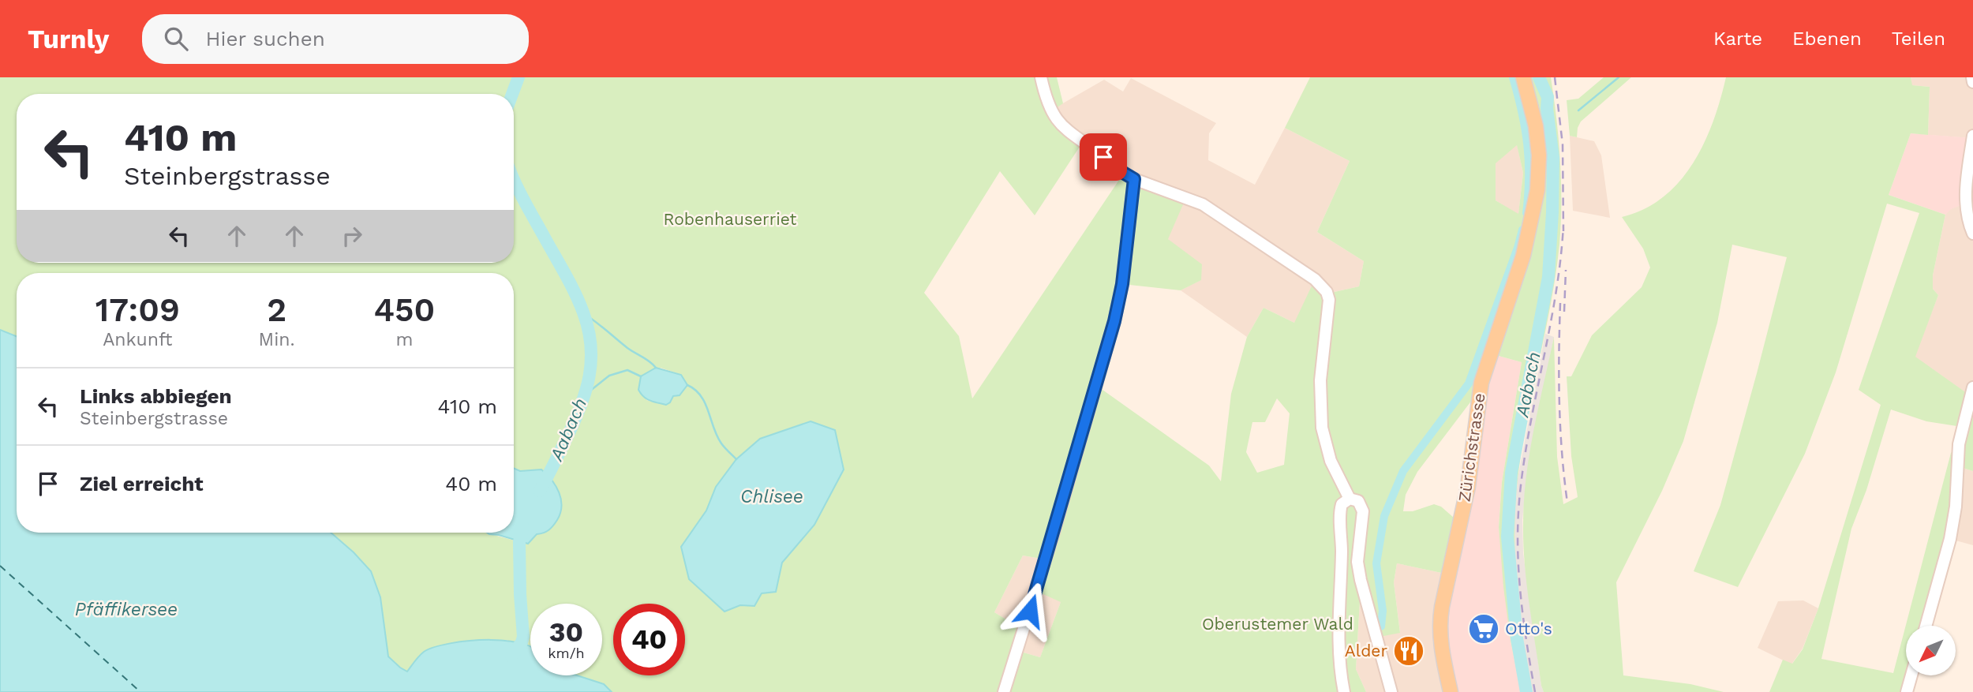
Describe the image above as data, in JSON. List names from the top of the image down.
{
  "streets": {
    "main road": ["Zürichstrasse"]
  },
  "water": ["Aabach", "Chlisee", "Pfäffikersee"],
  "parks": ["Robenhauserriet", "Oberustemer Wald"],
  "places": {
    "supermarket": ["Otto's"],
    "restaurant": ["Alder"]
  },
  "north": "bottom left",
  "page": {
    "header": "Turnly",
    "search": "Hier suchen",
    "nav": ["Karte", "Ebenen", "Teilen"],
    "turn": ["410 m", "Steinbergstrasse"],
    "eta": [
      "17:09",
      "Ankunft",
      "2",
      "Min.",
      "450",
      "m"
    ],
    "list": [
      {
        "name": "Links abbiegen",
        "note": "Steinbergstrasse",
        "value": "410 m"
      },
      {
        "name": "Ziel erreicht",
        "value": "40 m"
      }
    ],
    "speed": "30 km/h",
    "limit": "40"
  }
}
